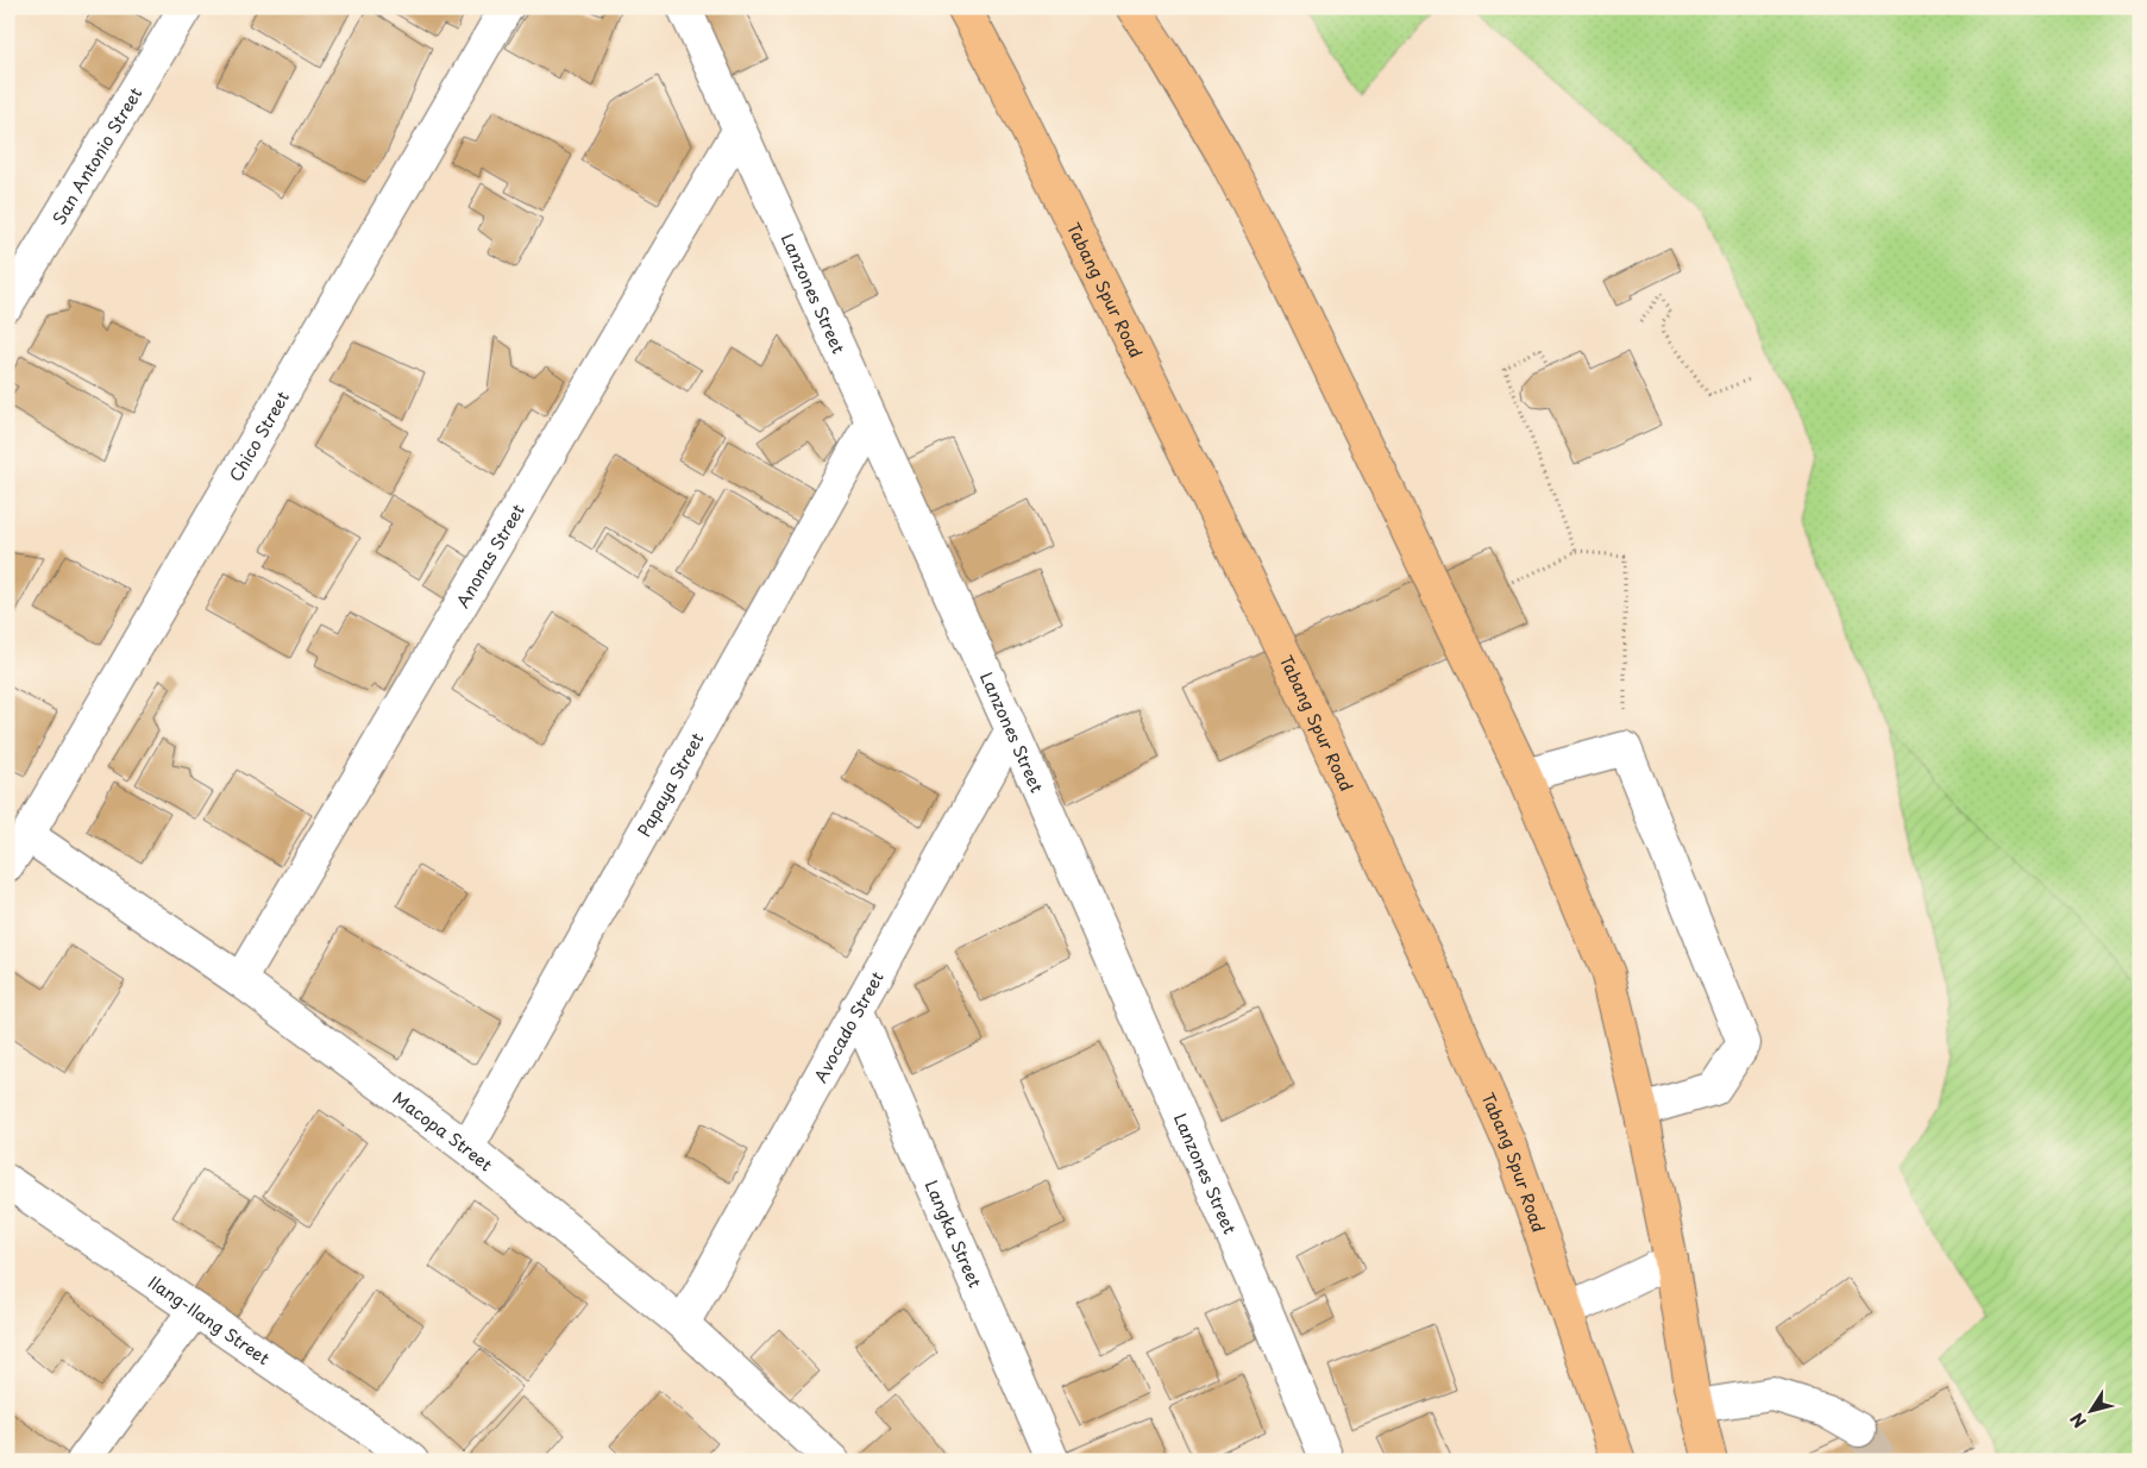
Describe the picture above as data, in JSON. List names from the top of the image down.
{
  "streets": {
    "highway": ["Tabang Spur Road"],
    "street": [
      "San Antonio Street",
      "Lanzones Street",
      "Chico Street",
      "Anonas Street",
      "Papaya Street",
      "Avocado Street",
      "Macopa Street",
      "Langka Street",
      "Ilang-Ilang Street"
    ]
  },
  "crossings": [
    ["Lanzones Street", "Anonas Street"],
    ["Lanzones Street", "Papaya Street"],
    ["Lanzones Street", "Avocado Street"],
    ["Chico Street", "Macopa Street"],
    ["Anonas Street", "Macopa Street"],
    ["Papaya Street", "Macopa Street"],
    ["Avocado Street", "Macopa Street"],
    ["Avocado Street", "Langka Street"]
  ],
  "north": "bottom left"
}
